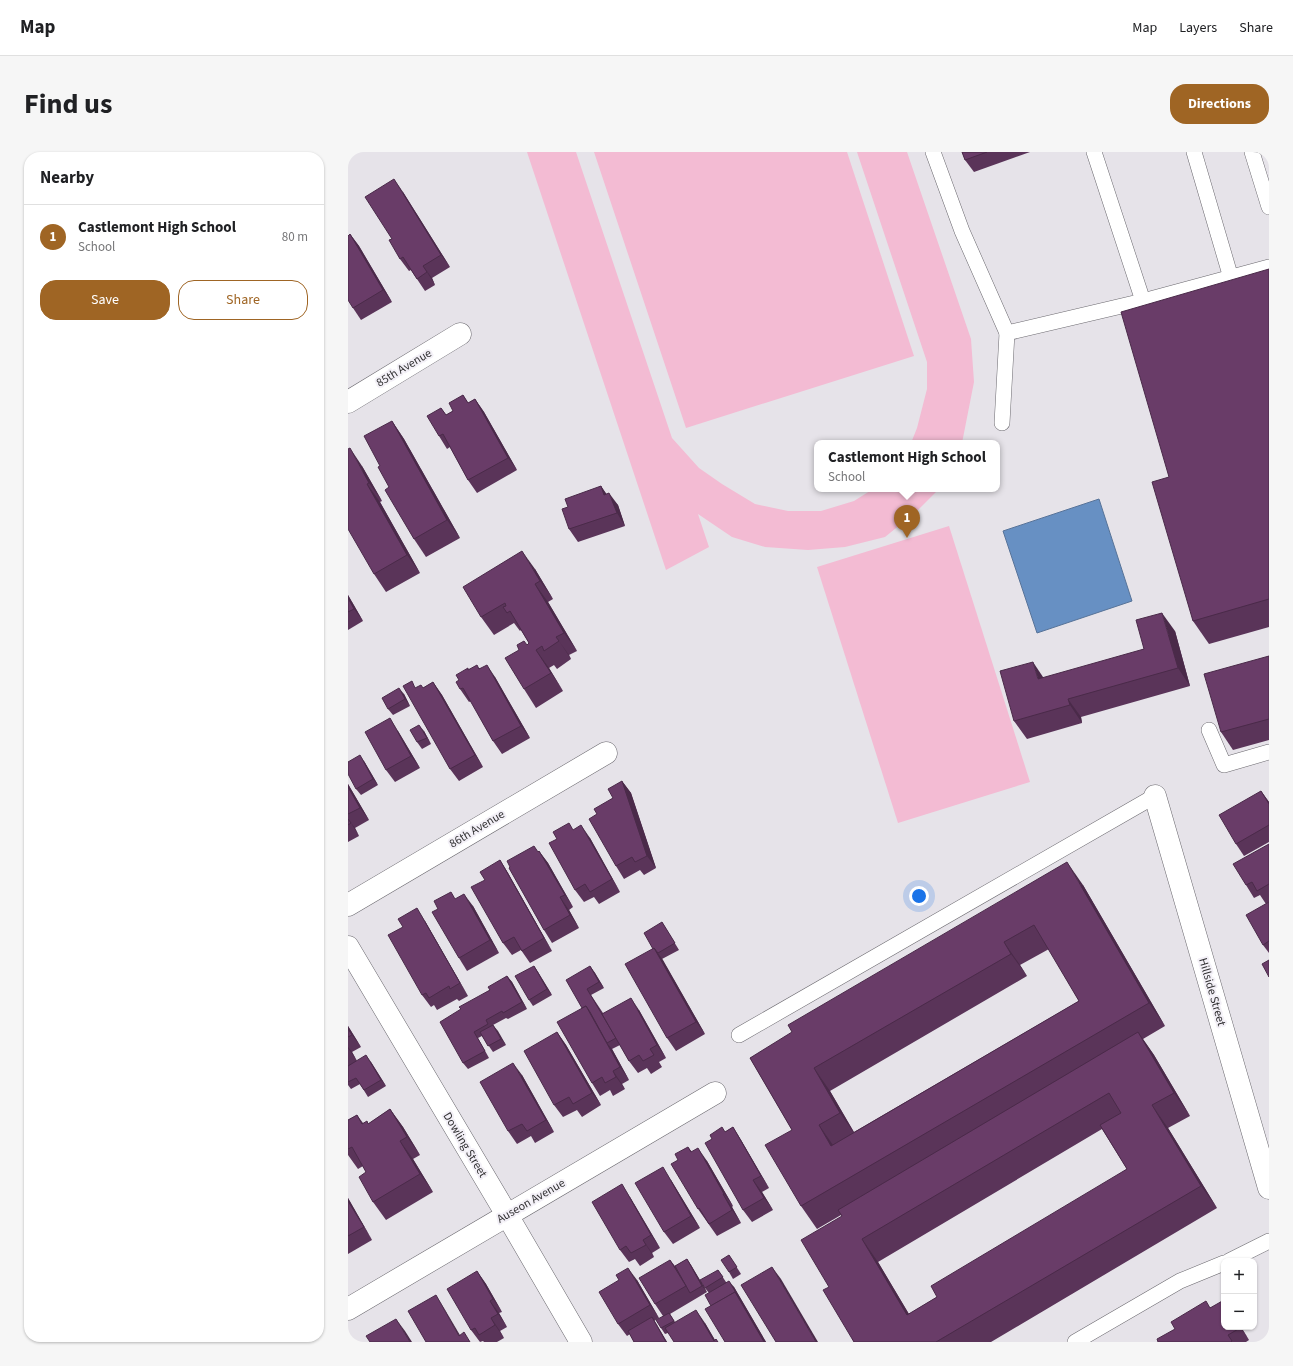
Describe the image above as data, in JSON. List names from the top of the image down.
{
  "streets": {
    "street": [
      "85th Avenue",
      "86th Avenue",
      "Hillside Street",
      "Dowling Street",
      "Auseon Avenue"
    ]
  },
  "crossings": [
    ["Dowling Street", "Auseon Avenue"]
  ],
  "page": {
    "header": "Map",
    "nav": ["Map", "Layers", "Share"],
    "title": "Find us",
    "buttons": [
      "Directions",
      ["Save", "Share"]
    ],
    "heading": "Nearby",
    "list": [
      {
        "mark": "1",
        "name": "Castlemont High School",
        "note": "School",
        "value": "80 m"
      }
    ],
    "popup": ["Castlemont High School", "School"],
    "pins": "1",
    "map_buttons": ["+", "−"]
  }
}
